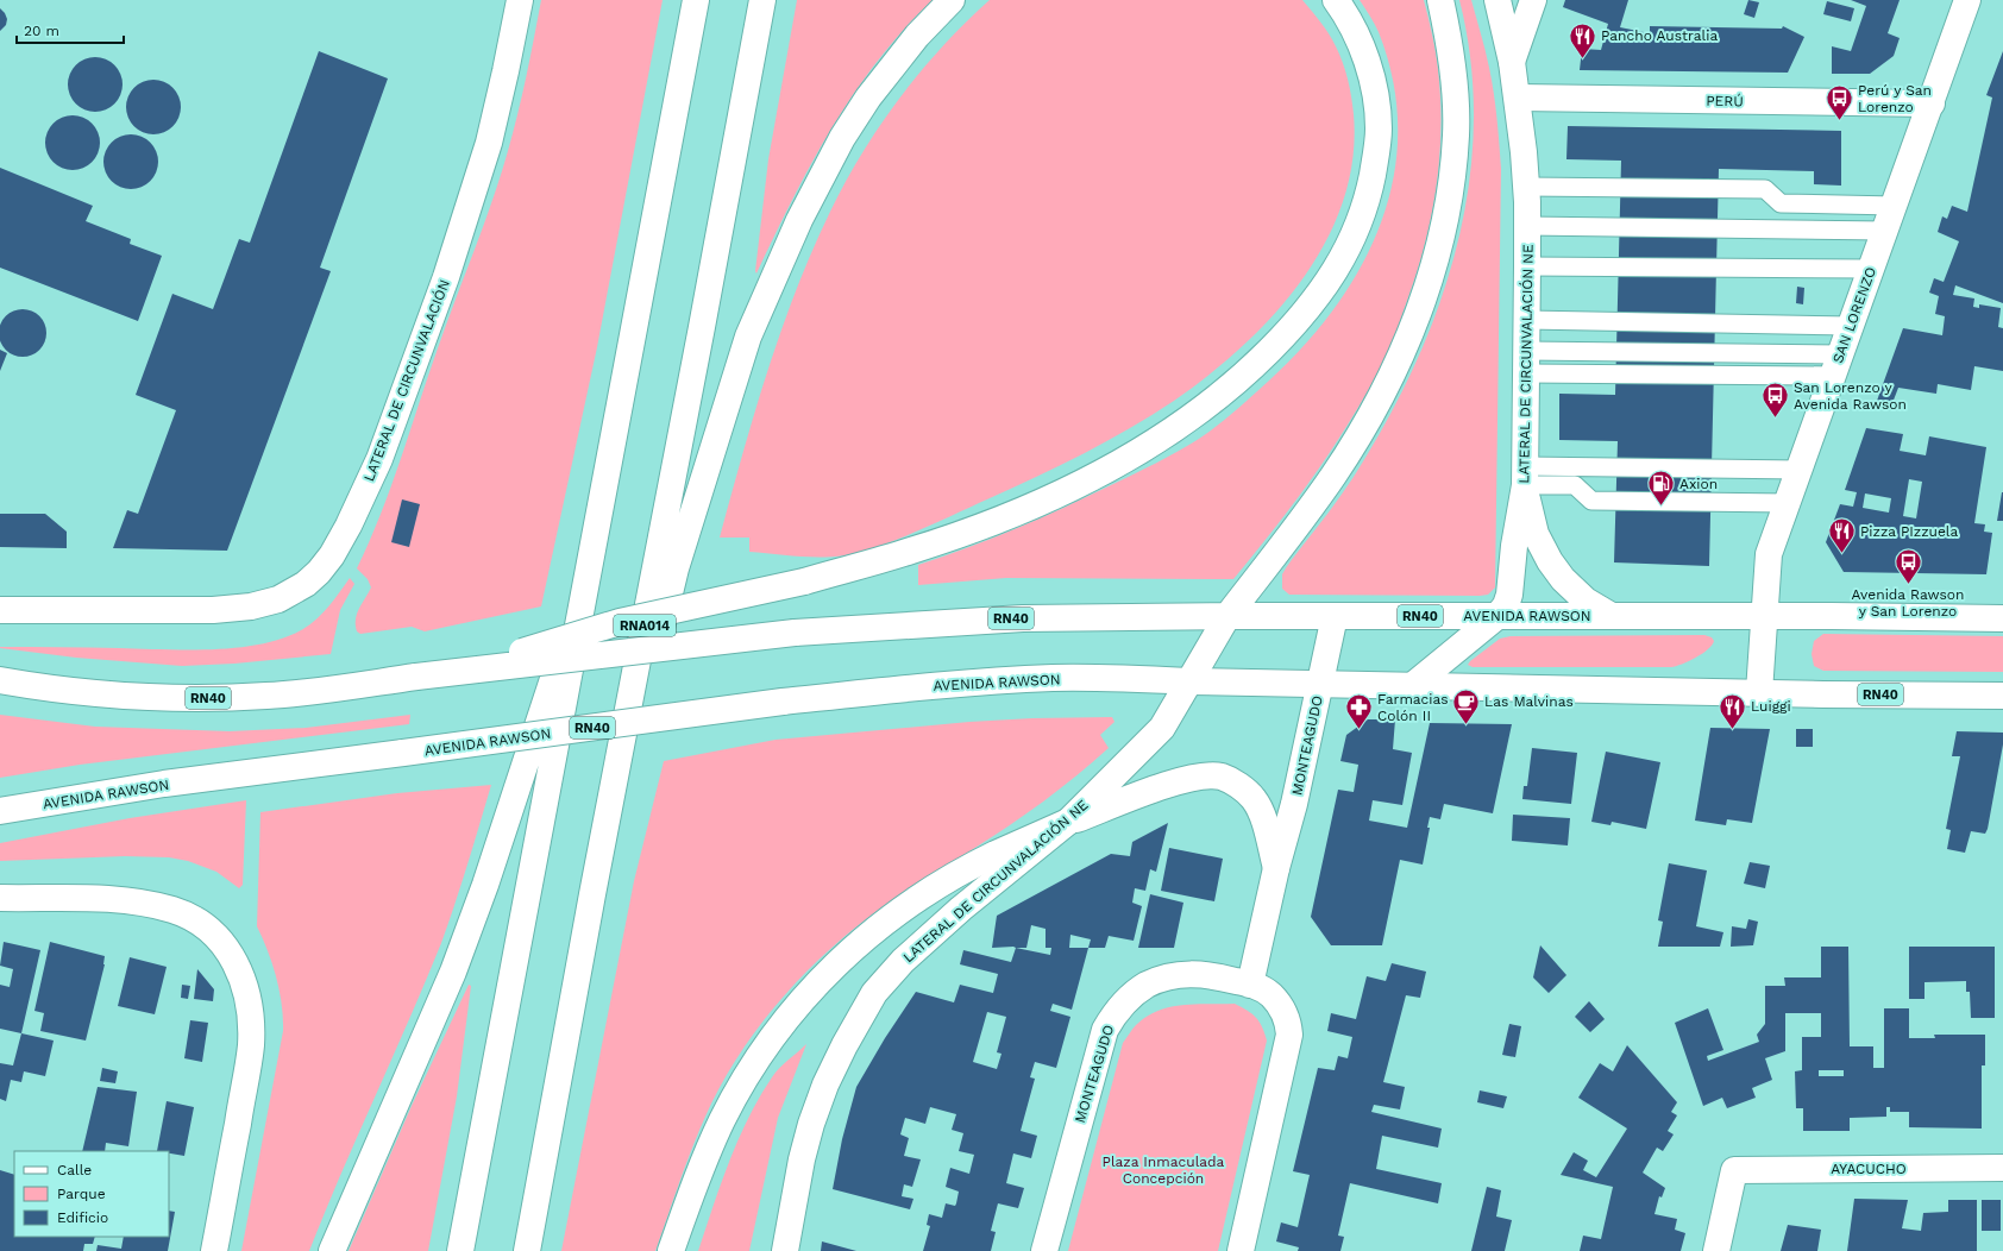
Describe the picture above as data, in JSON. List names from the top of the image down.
{
  "streets": {
    "main road": [
      "PERÚ",
      "SAN LORENZO",
      "LATERAL DE CIRCUNVALACIÓN NE",
      "LATERAL DE CIRCUNVALACIÓN",
      "RN40",
      "AVENIDA RAWSON",
      "RNA014",
      "MONTEAGUDO",
      "AYACUCHO"
    ]
  },
  "crossings": [
    ["PERÚ", "SAN LORENZO"],
    ["PERÚ", "LATERAL DE CIRCUNVALACIÓN NE"],
    ["SAN LORENZO", "AVENIDA RAWSON"],
    ["LATERAL DE CIRCUNVALACIÓN NE", "AVENIDA RAWSON"],
    ["AVENIDA RAWSON", "MONTEAGUDO"]
  ],
  "parks": ["Plaza Inmaculada Concepción"],
  "places": {
    "restaurant": ["Pancho Australia", "Pizza PIzzuela", "Luiggi"],
    "bus stop": ["Perú y San Lorenzo", "San Lorenzo y Avenida Rawson", "Avenida Rawson y San Lorenzo"],
    "fuel station": ["Axion"],
    "cafe": ["Las Malvinas"],
    "pharmacy": ["Farmacias Colón II"]
  },
  "legend": ["Calle", "Parque", "Edificio"],
  "scale_bar": "20 m"
}
